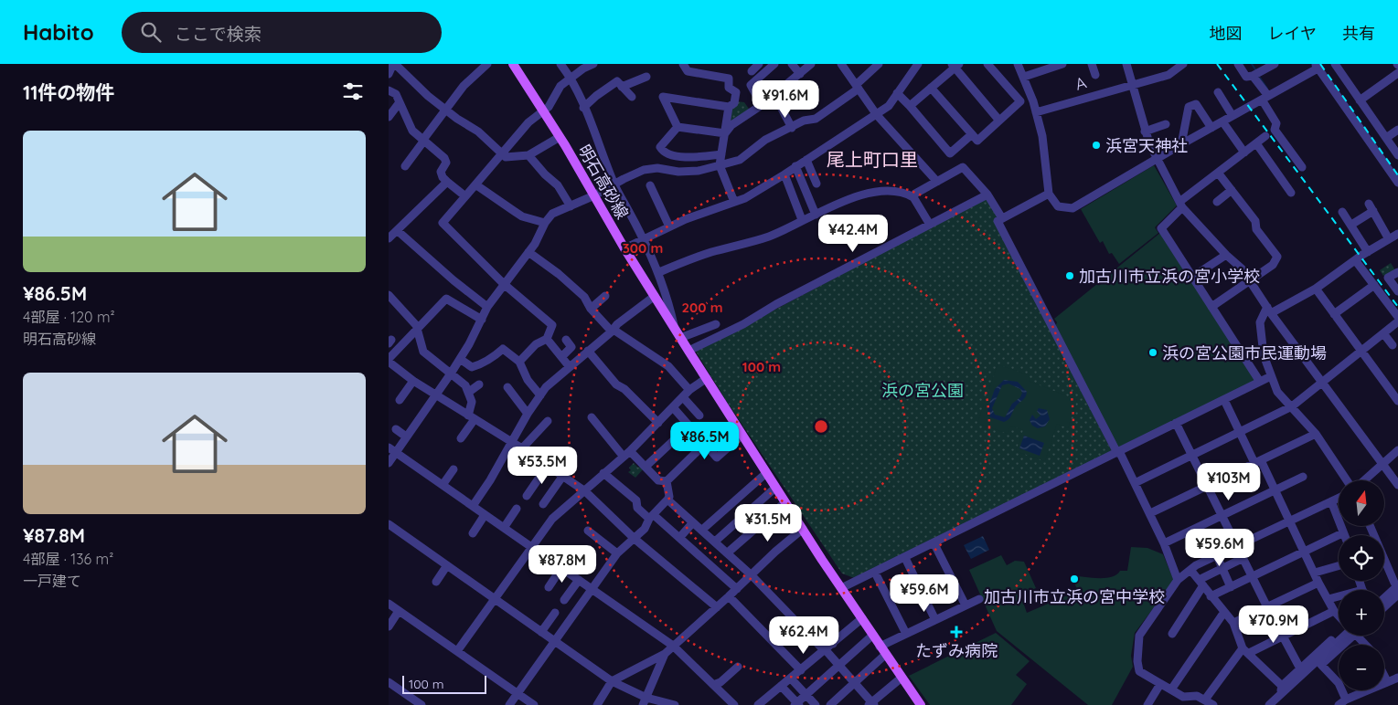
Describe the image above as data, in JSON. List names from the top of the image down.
{
  "streets": {
    "main road": ["明石高砂線"],
    "street": ["A"]
  },
  "districts": ["尾上町口里"],
  "parks": ["浜の宮公園"],
  "places": {
    "other": [
      "浜宮天神社",
      "加古川市立浜の宮小学校",
      "浜の宮公園市民運動場",
      "加古川市立浜の宮中学校"
    ],
    "health": ["たずみ病院"]
  },
  "scale_bar": "100 m",
  "north": "top",
  "page": {
    "header": "Habito",
    "search": "ここで検索",
    "nav": ["地図", "レイヤ", "共有"],
    "heading": "11件の物件",
    "price": [
      "¥91.6M",
      "¥42.4M",
      "¥86.5M",
      "¥53.5M",
      "¥103M",
      "¥31.5M",
      "¥59.6M",
      "¥87.8M",
      "¥59.6M",
      "¥70.9M",
      "¥62.4M"
    ],
    "list": [
      {
        "name": "¥86.5M",
        "note": "4部屋 · 120 m² · 明石高砂線"
      },
      {
        "name": "¥87.8M",
        "note": "4部屋 · 136 m² · 一戸建て"
      }
    ],
    "map_buttons": ["+", "−"],
    "scale": "100 m"
  },
  "rings": ["300 m", "200 m", "100 m"]
}
